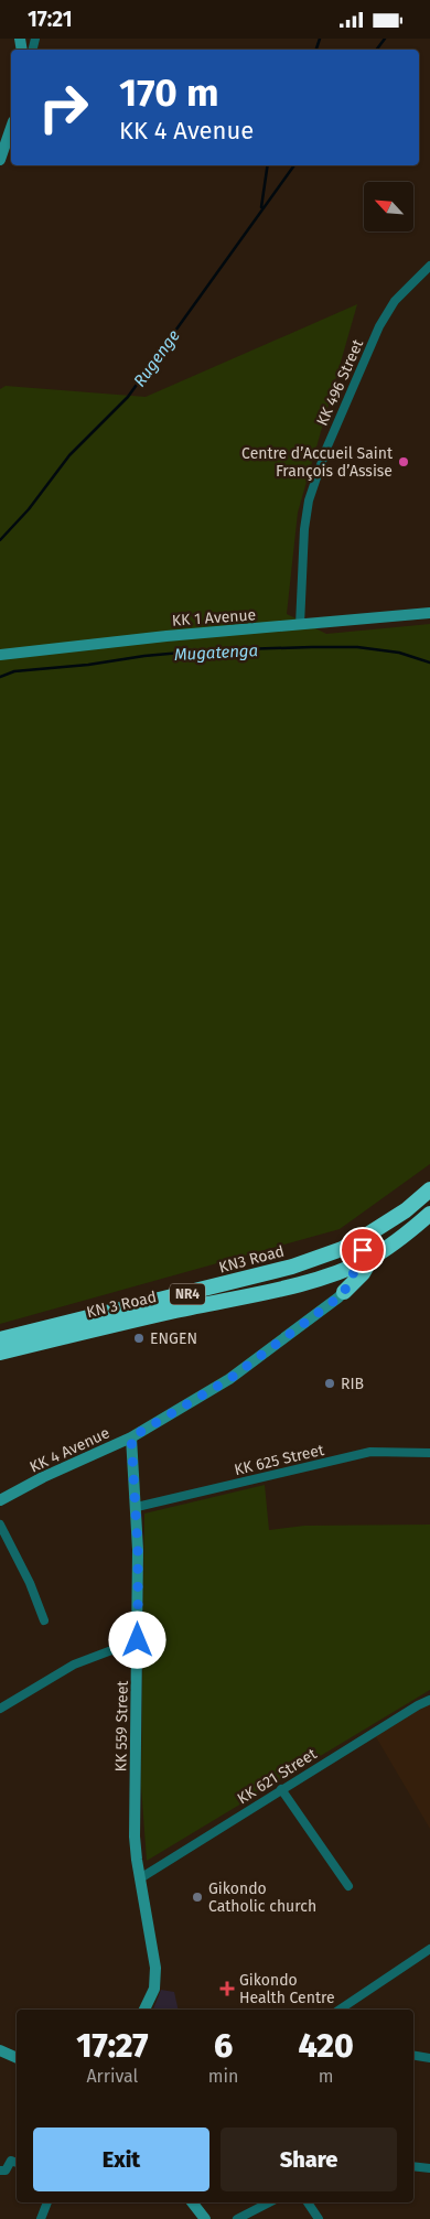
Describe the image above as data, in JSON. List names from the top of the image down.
{
  "streets": {
    "highway": ["KN3 Road", "NR4", "KN 3 Road"],
    "main road": ["KK 1 Avenue", "KK 4 Avenue", "KK 559 Street"],
    "street": ["KK 496 Street", "KK 625 Street", "KK 621 Street"]
  },
  "crossings": [
    ["KK 496 Street", "KK 1 Avenue"],
    ["KK 4 Avenue", "KK 559 Street"],
    ["KK 625 Street", "KK 559 Street"],
    ["KK 559 Street", "KK 621 Street"]
  ],
  "water": ["Rugenge", "Mugatenga"],
  "places": {
    "other": [
      "Centre d’Accueil Saint François d’Assise",
      "ENGEN",
      "RIB",
      "Gikondo Catholic church"
    ],
    "health": ["Gikondo Health Centre"]
  },
  "north": "top left",
  "page": {
    "status": "17:21",
    "turn": ["170 m", "KK 4 Avenue"],
    "eta": [
      "17:27",
      "Arrival",
      "6",
      "min",
      "420",
      "m"
    ],
    "buttons": ["Exit", "Share"]
  }
}
